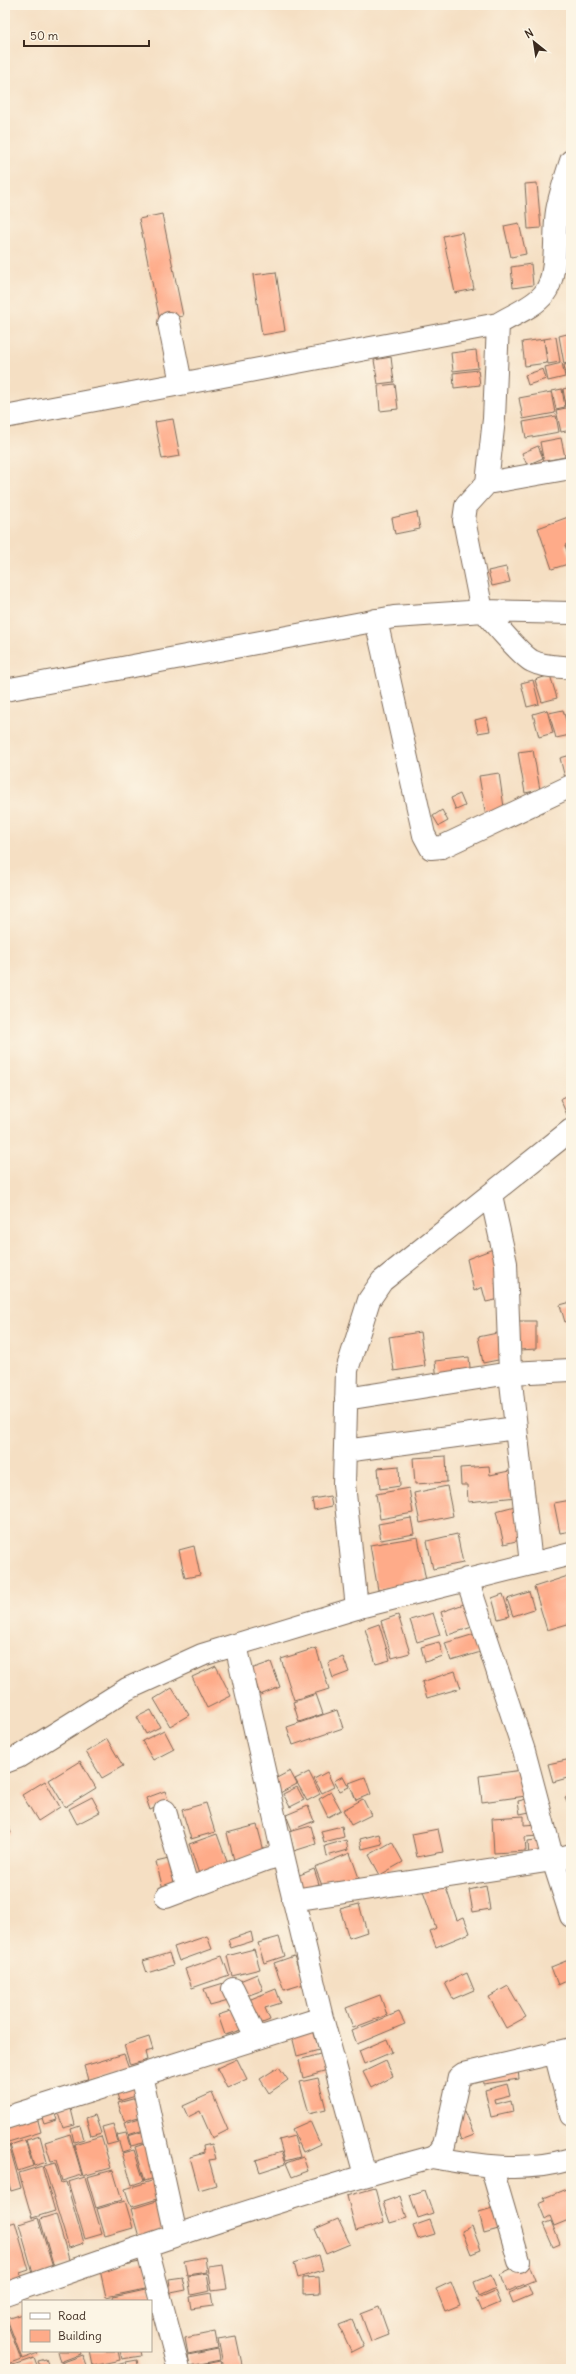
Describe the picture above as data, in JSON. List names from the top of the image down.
{
  "legend": ["Road", "Building"],
  "scale_bar": "50 m",
  "north": "top left"
}
